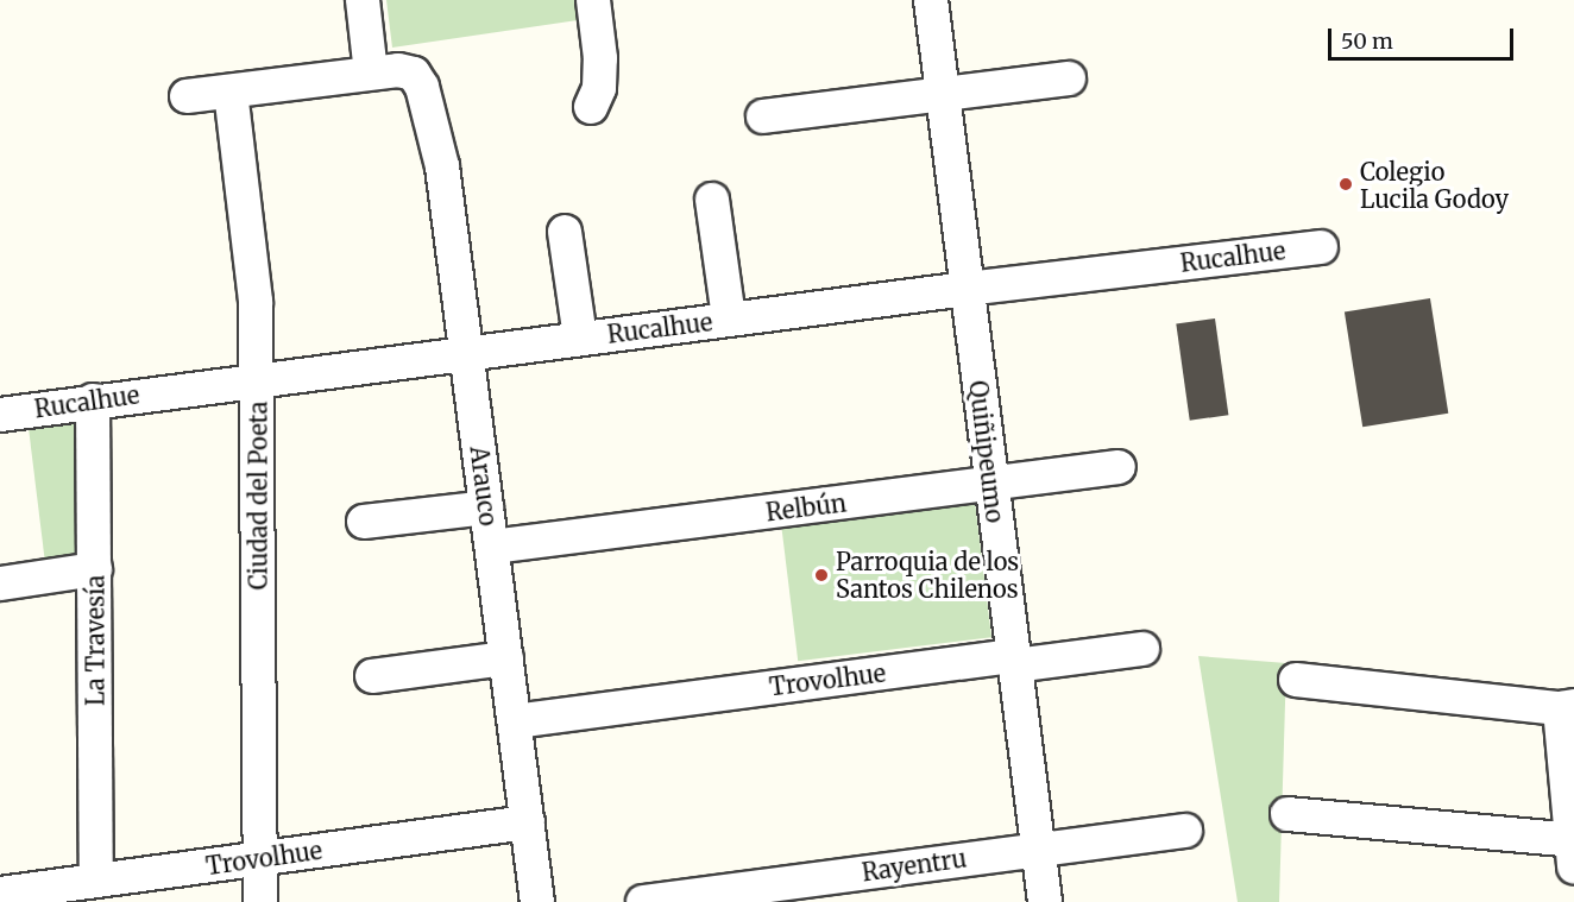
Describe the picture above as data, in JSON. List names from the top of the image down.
{
  "streets": {
    "street": [
      "Rucalhue",
      "Quiñipeumo",
      "Arauco",
      "Ciudad del Poeta",
      "Relbún",
      "La Travesía",
      "Trovolhue",
      "Rayentru"
    ]
  },
  "crossings": [
    ["Rucalhue", "Quiñipeumo"],
    ["Rucalhue", "Arauco"],
    ["Rucalhue", "Ciudad del Poeta"],
    ["Rucalhue", "La Travesía"],
    ["Quiñipeumo", "Relbún"],
    ["Quiñipeumo", "Trovolhue"],
    ["Quiñipeumo", "Rayentru"],
    ["Arauco", "Relbún"],
    ["Arauco", "Trovolhue"],
    ["Ciudad del Poeta", "Trovolhue"],
    ["La Travesía", "Trovolhue"]
  ],
  "places": ["Colegio Lucila Godoy", "Parroquia de los Santos Chilenos"],
  "scale_bar": "50 m"
}
